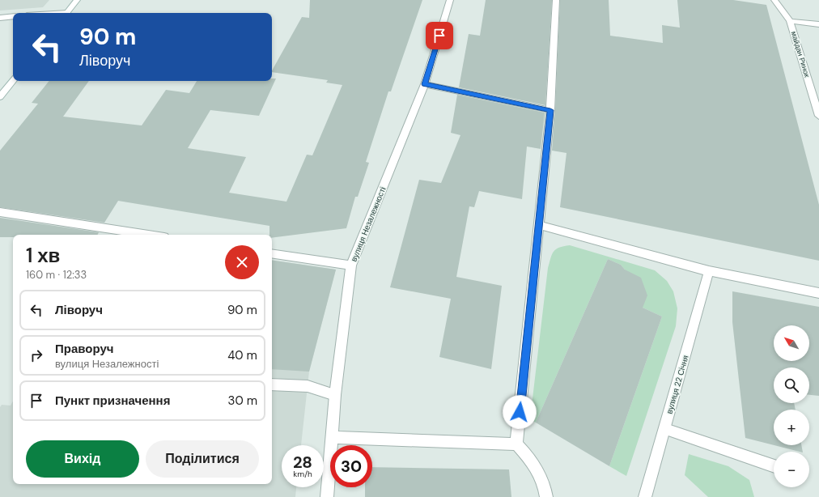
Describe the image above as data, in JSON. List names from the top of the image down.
{
  "streets": {
    "street": ["майдан Ринок", "вулиця Незалежності", "вулиця 22 Січня"]
  },
  "north": "top left",
  "page": {
    "turn": ["90 m", "Ліворуч"],
    "heading": ["1 хв", "160 m · 12:33"],
    "list": [
      {
        "name": "Ліворуч",
        "value": "90 m"
      },
      {
        "name": "Праворуч",
        "note": "вулиця Незалежності",
        "value": "40 m"
      },
      {
        "name": "Пункт призначення",
        "value": "30 m"
      }
    ],
    "map_buttons": ["+", "−"],
    "buttons": ["Вихід", "Поділитися"],
    "speed": "28 km/h",
    "limit": "30"
  }
}
